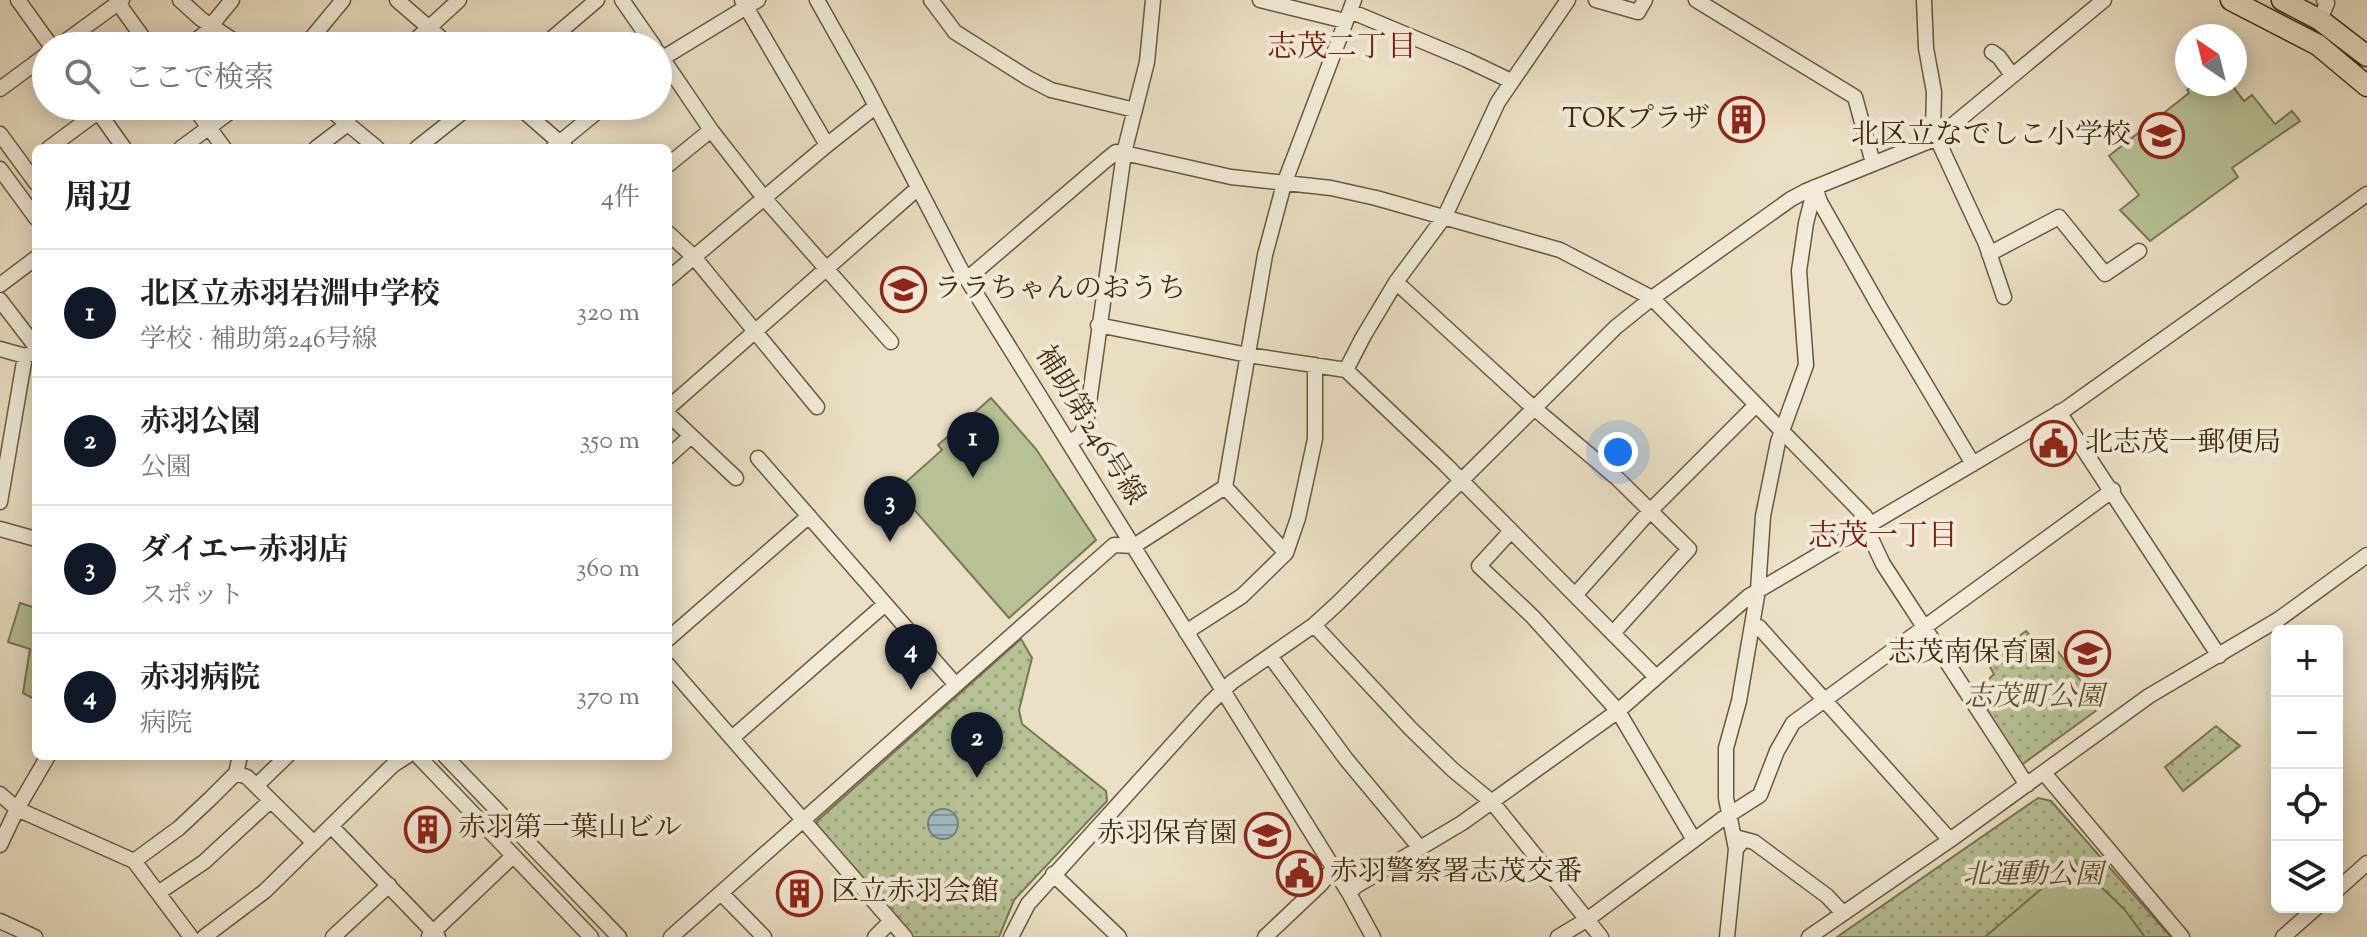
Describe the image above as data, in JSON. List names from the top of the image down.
{
  "streets": {
    "street": ["補助第246号線"]
  },
  "districts": ["志茂二丁目", "志茂一丁目"],
  "parks": ["志茂町公園", "北運動公園"],
  "places": {
    "building": ["TOKプラザ", "赤羽第一葉山ビル", "区立赤羽会館"],
    "school or university": [
      "北区立なでしこ小学校",
      "ララちゃんのおうち",
      "志茂南保育園",
      "赤羽保育園"
    ],
    "public building": ["北志茂一郵便局", "赤羽警察署志茂交番"]
  },
  "north": "top left",
  "page": {
    "search": "ここで検索",
    "heading": ["周辺", "4件"],
    "list": [
      {
        "mark": "1",
        "name": "北区立赤羽岩淵中学校",
        "note": "学校 · 補助第246号線",
        "value": "320 m"
      },
      {
        "mark": "2",
        "name": "赤羽公園",
        "note": "公園",
        "value": "350 m"
      },
      {
        "mark": "3",
        "name": "ダイエー赤羽店",
        "note": "スポット",
        "value": "360 m"
      },
      {
        "mark": "4",
        "name": "赤羽病院",
        "note": "病院",
        "value": "370 m"
      }
    ],
    "pins": [
      "1",
      "3",
      "4",
      "2"
    ],
    "map_buttons": ["+", "−"]
  }
}
